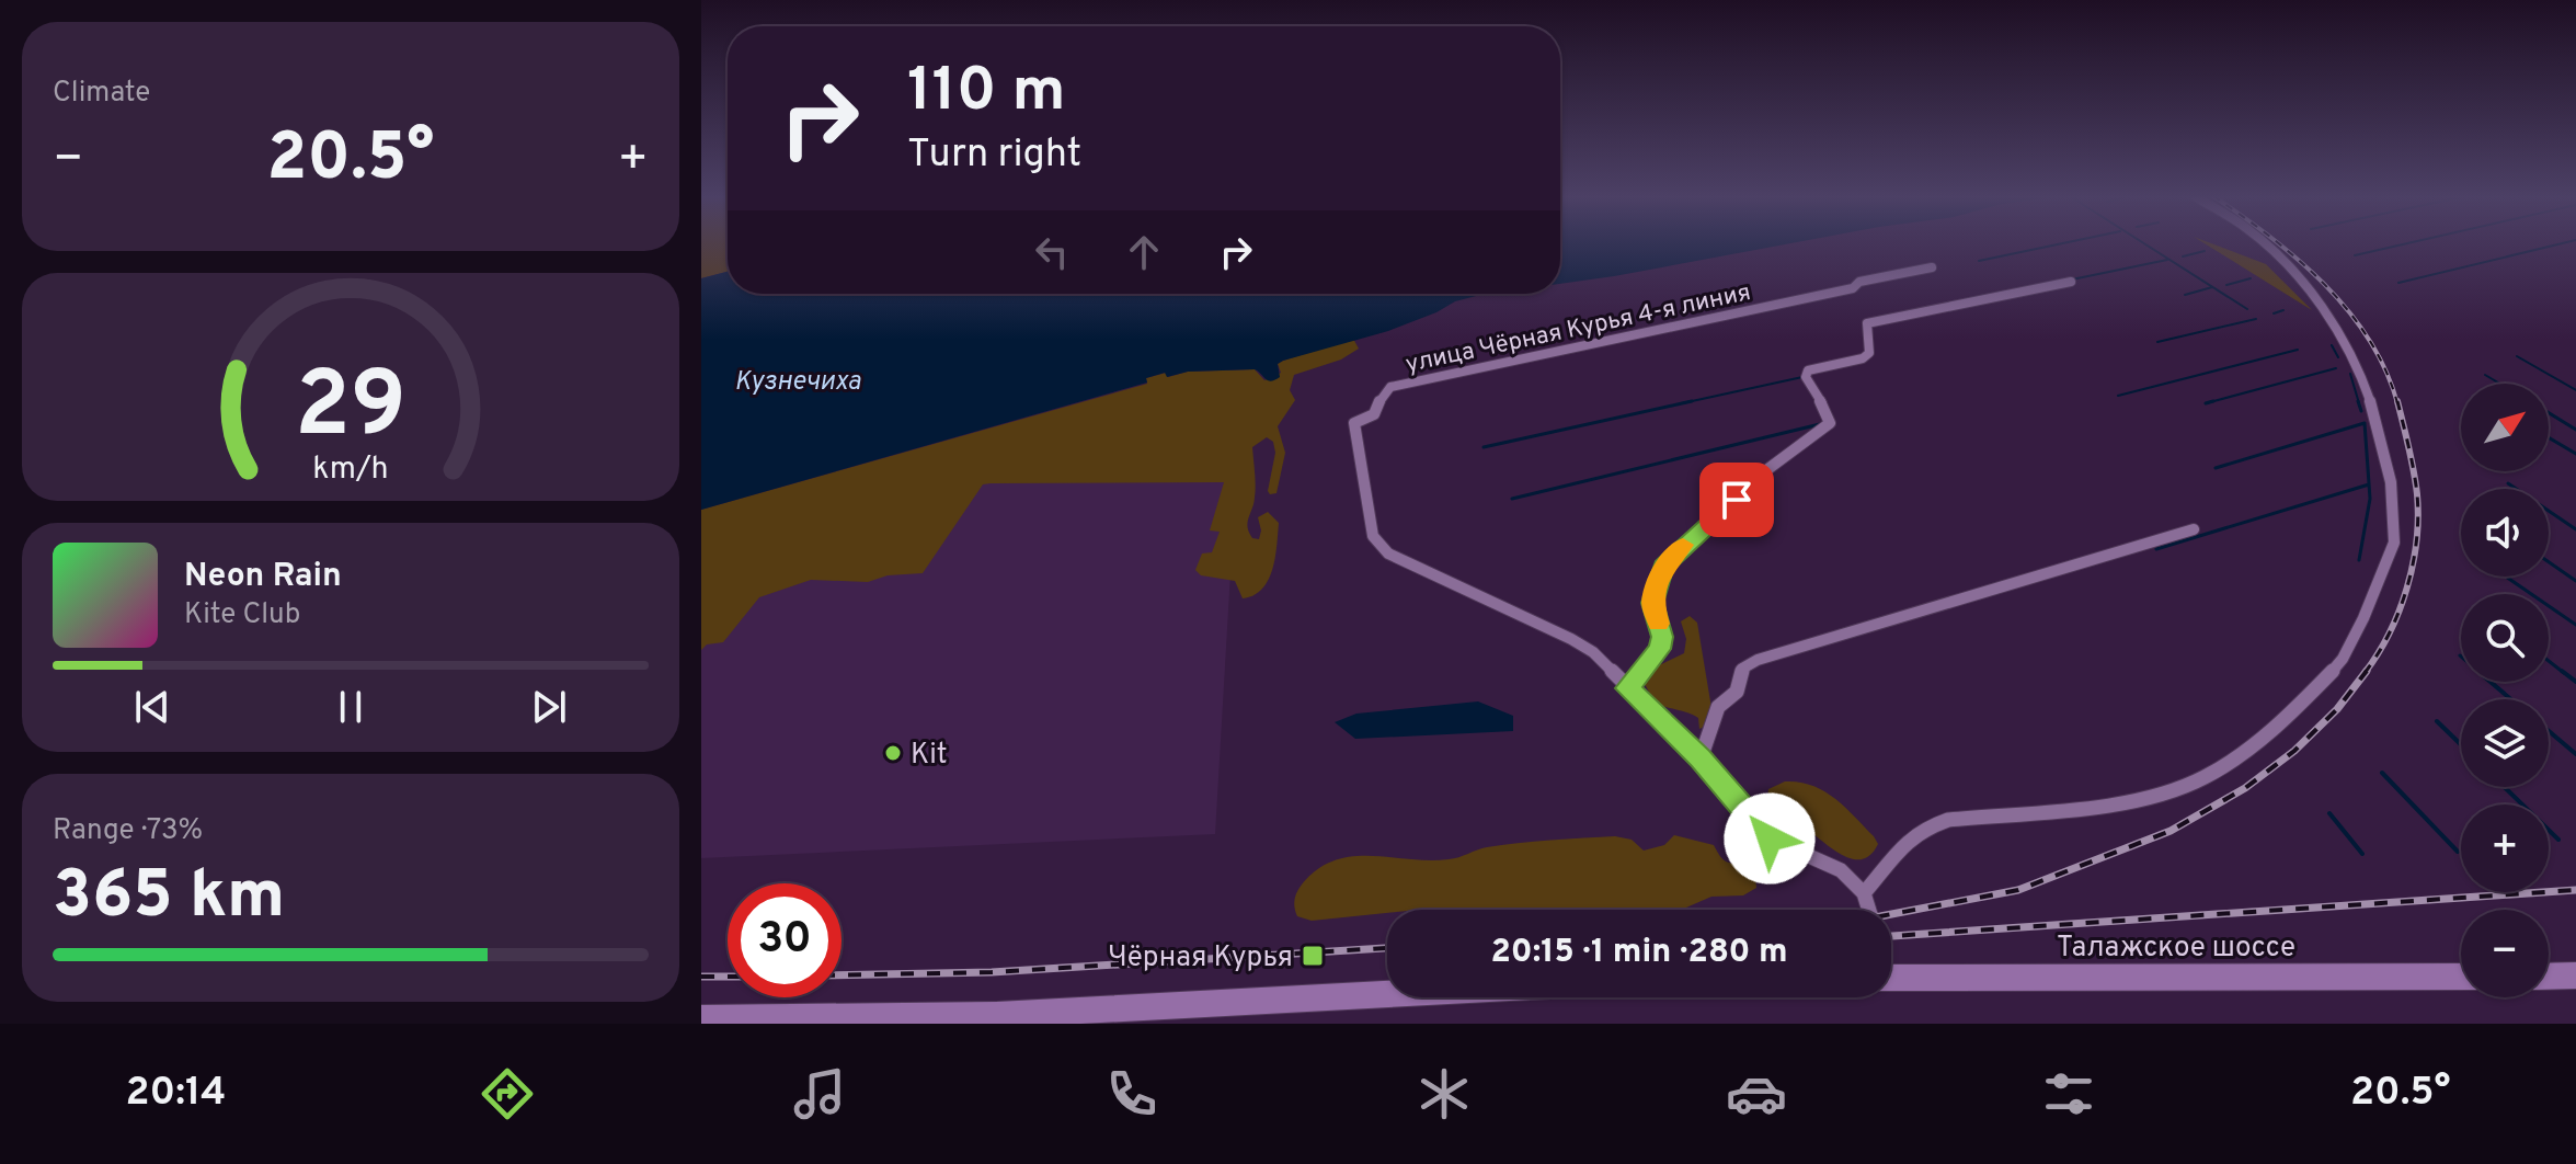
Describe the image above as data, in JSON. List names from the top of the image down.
{
  "streets": {
    "main road": ["Талажское шоссе"],
    "street": ["улица Чёрная Курья 4-я линия"]
  },
  "water": ["Кузнечиха"],
  "places": {
    "other": ["Kit"],
    "transit": ["Чёрная Курья"]
  },
  "north": "top right",
  "page": {
    "tile": [
      "Climate",
      ["Range · 73%", "365 km"]
    ],
    "turn": ["110 m", "Turn right"],
    "heat": ["−", "20.5°", "+"],
    "map_buttons": ["+", "−"],
    "song": ["Neon Rain", "Kite Club"],
    "limit": "30",
    "trip": "20:15 · 1 min · 280 m",
    "tabs": ["20:14", "20.5°"],
    "gauge": ["29", "km/h"]
  }
}
